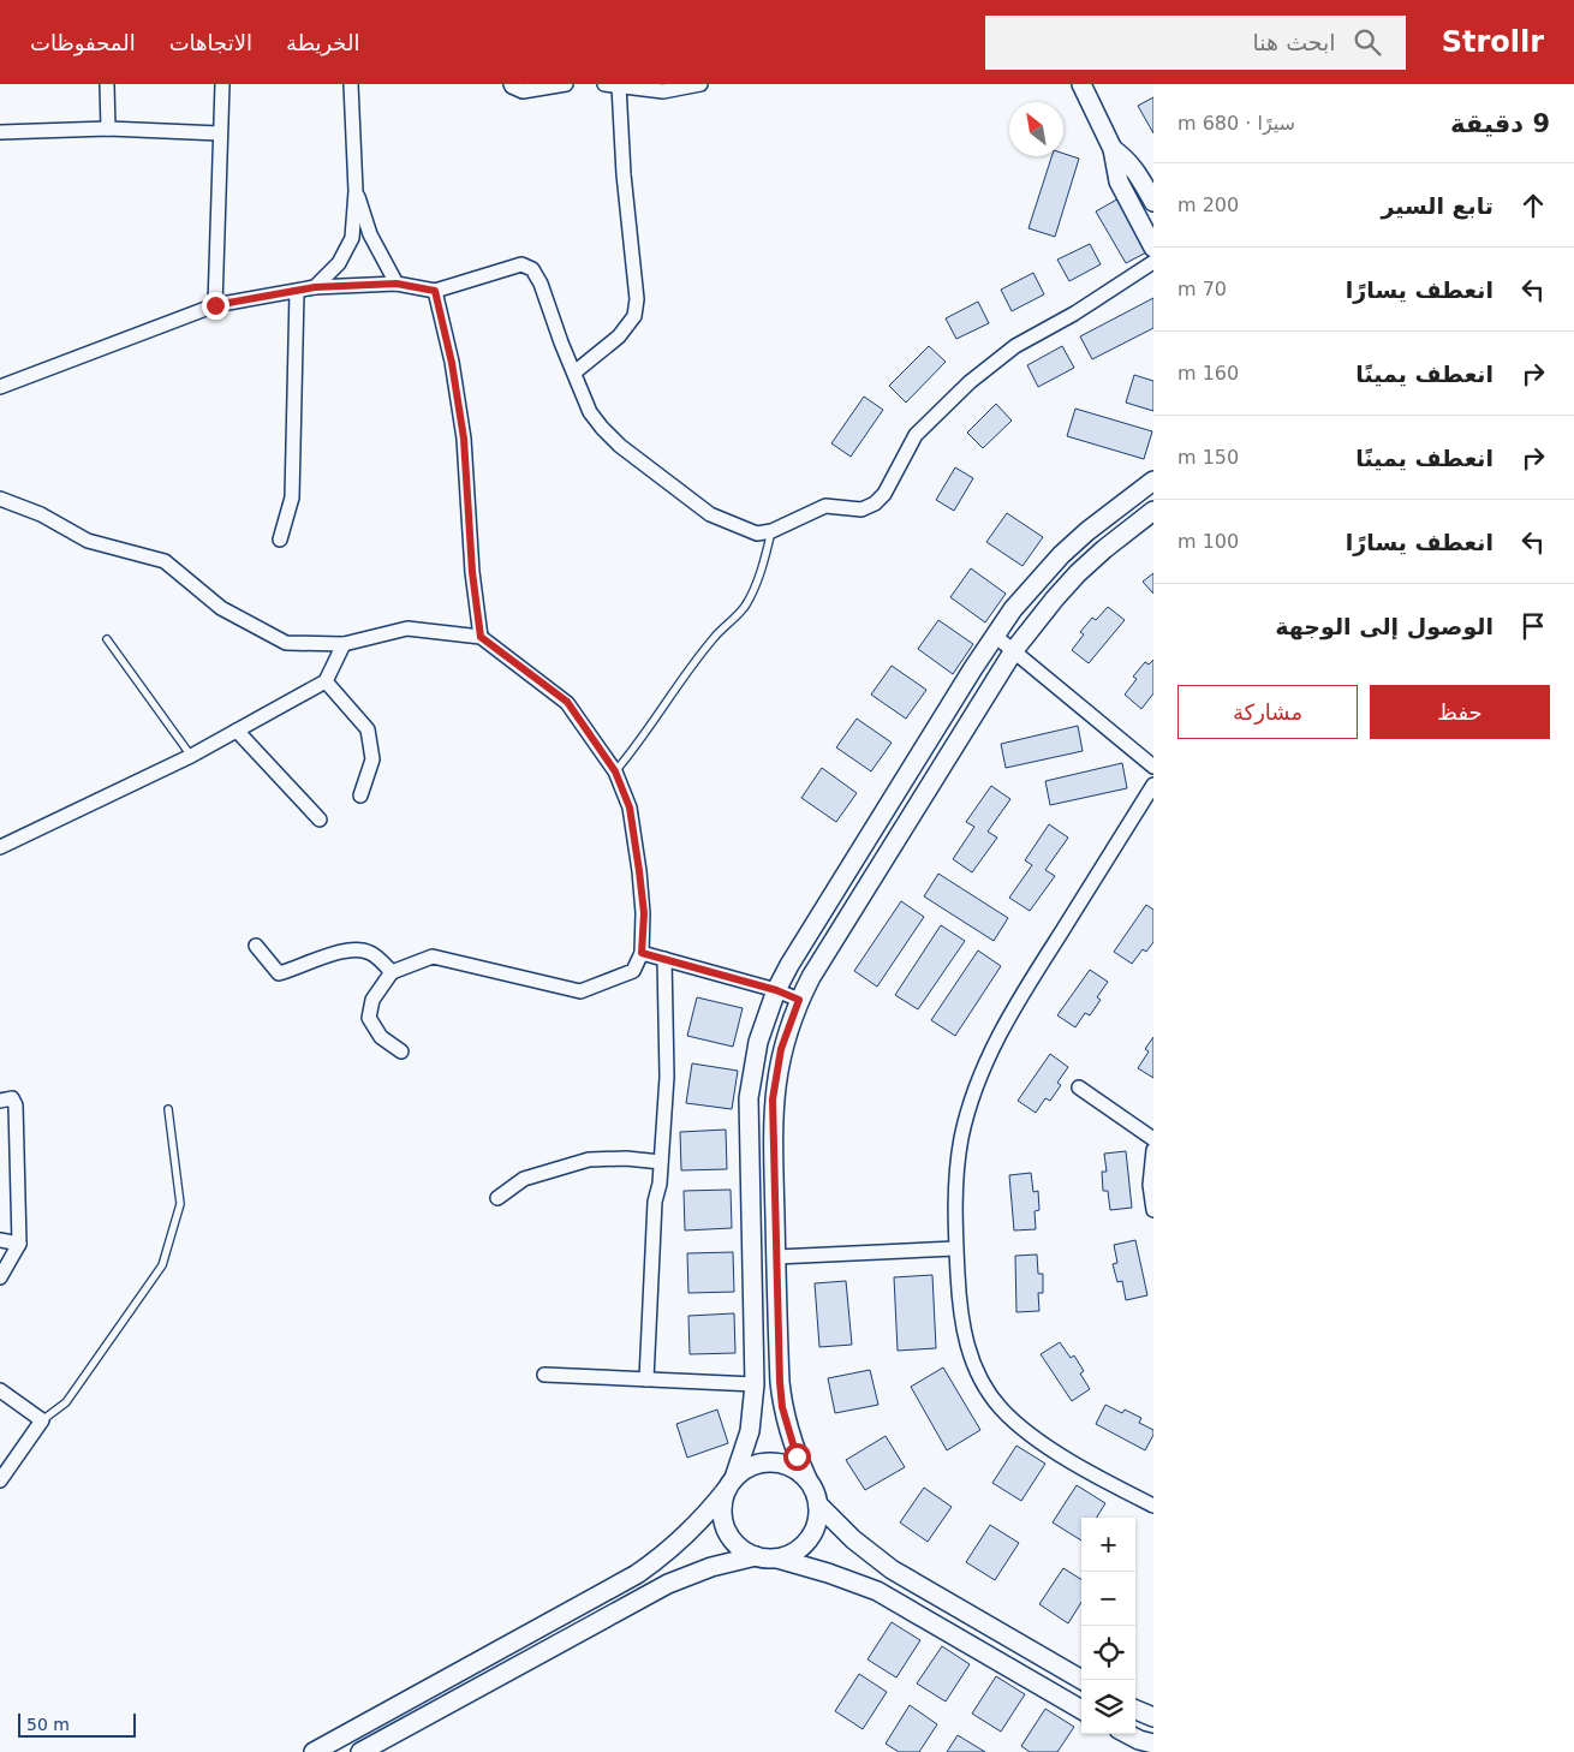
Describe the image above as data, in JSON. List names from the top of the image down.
{
  "scale_bar": "50 m",
  "north": "top left",
  "page": {
    "header": "Strollr",
    "search": "ابحث هنا",
    "nav": ["الخريطة", "الاتجاهات", "المحفوظات"],
    "heading": ["9 دقيقة", "سيرًا · 680 m"],
    "list": [
      ["تابع السير", "200 m"],
      ["انعطف يسارًا", "70 m"],
      ["انعطف يمينًا", "160 m"],
      ["انعطف يمينًا", "150 m"],
      ["انعطف يسارًا", "100 m"],
      "الوصول إلى الوجهة"
    ],
    "buttons": ["حفظ", "مشاركة"],
    "map_buttons": ["+", "−"],
    "scale": "50 m"
  }
}
